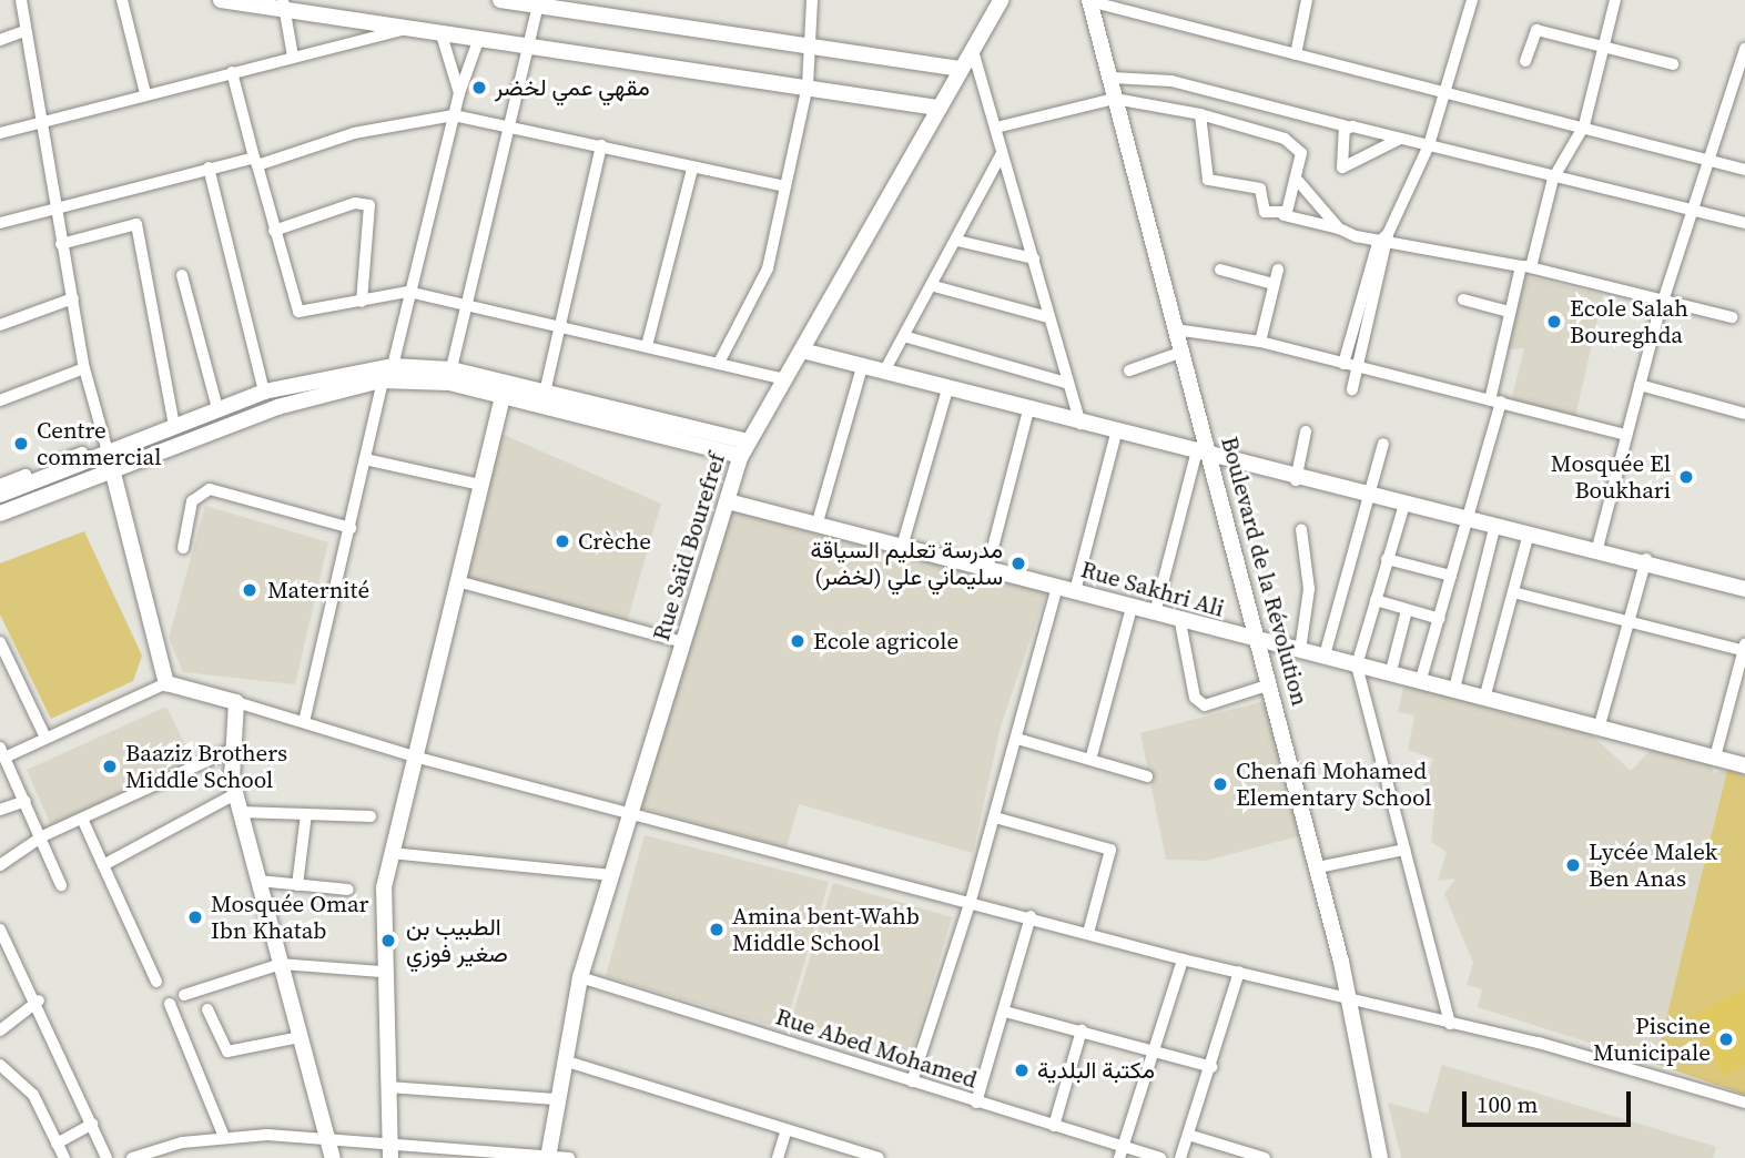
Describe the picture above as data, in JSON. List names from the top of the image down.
{
  "streets": {
    "main road": ["Rue Saïd Bourefref", "Boulevard de la Révolution", "Rue Sakhri Ali"],
    "street": ["Rue Abed Mohamed"]
  },
  "crossings": [
    ["Rue Saïd Bourefref", "Rue Sakhri Ali"],
    ["Rue Saïd Bourefref", "Rue Abed Mohamed"],
    ["Boulevard de la Révolution", "Rue Sakhri Ali"]
  ],
  "places": [
    "مقهي عمي لخضر",
    "Ecole Salah Boureghda",
    "Centre commercial",
    "Mosquée El Boukhari",
    "Crèche",
    "مدرسة تعليم السياقة سليماني علي (لخضر)",
    "Maternité",
    "Ecole agricole",
    "Baaziz Brothers Middle School",
    "Chenafi Mohamed Elementary School",
    "Lycée Malek Ben Anas",
    "Mosquée Omar Ibn Khatab",
    "Amina bent-Wahb Middle School",
    "الطبيب بن صغير فوزي",
    "Piscine Municipale",
    "مكتبة البلدية"
  ],
  "scale_bar": "100 m"
}
